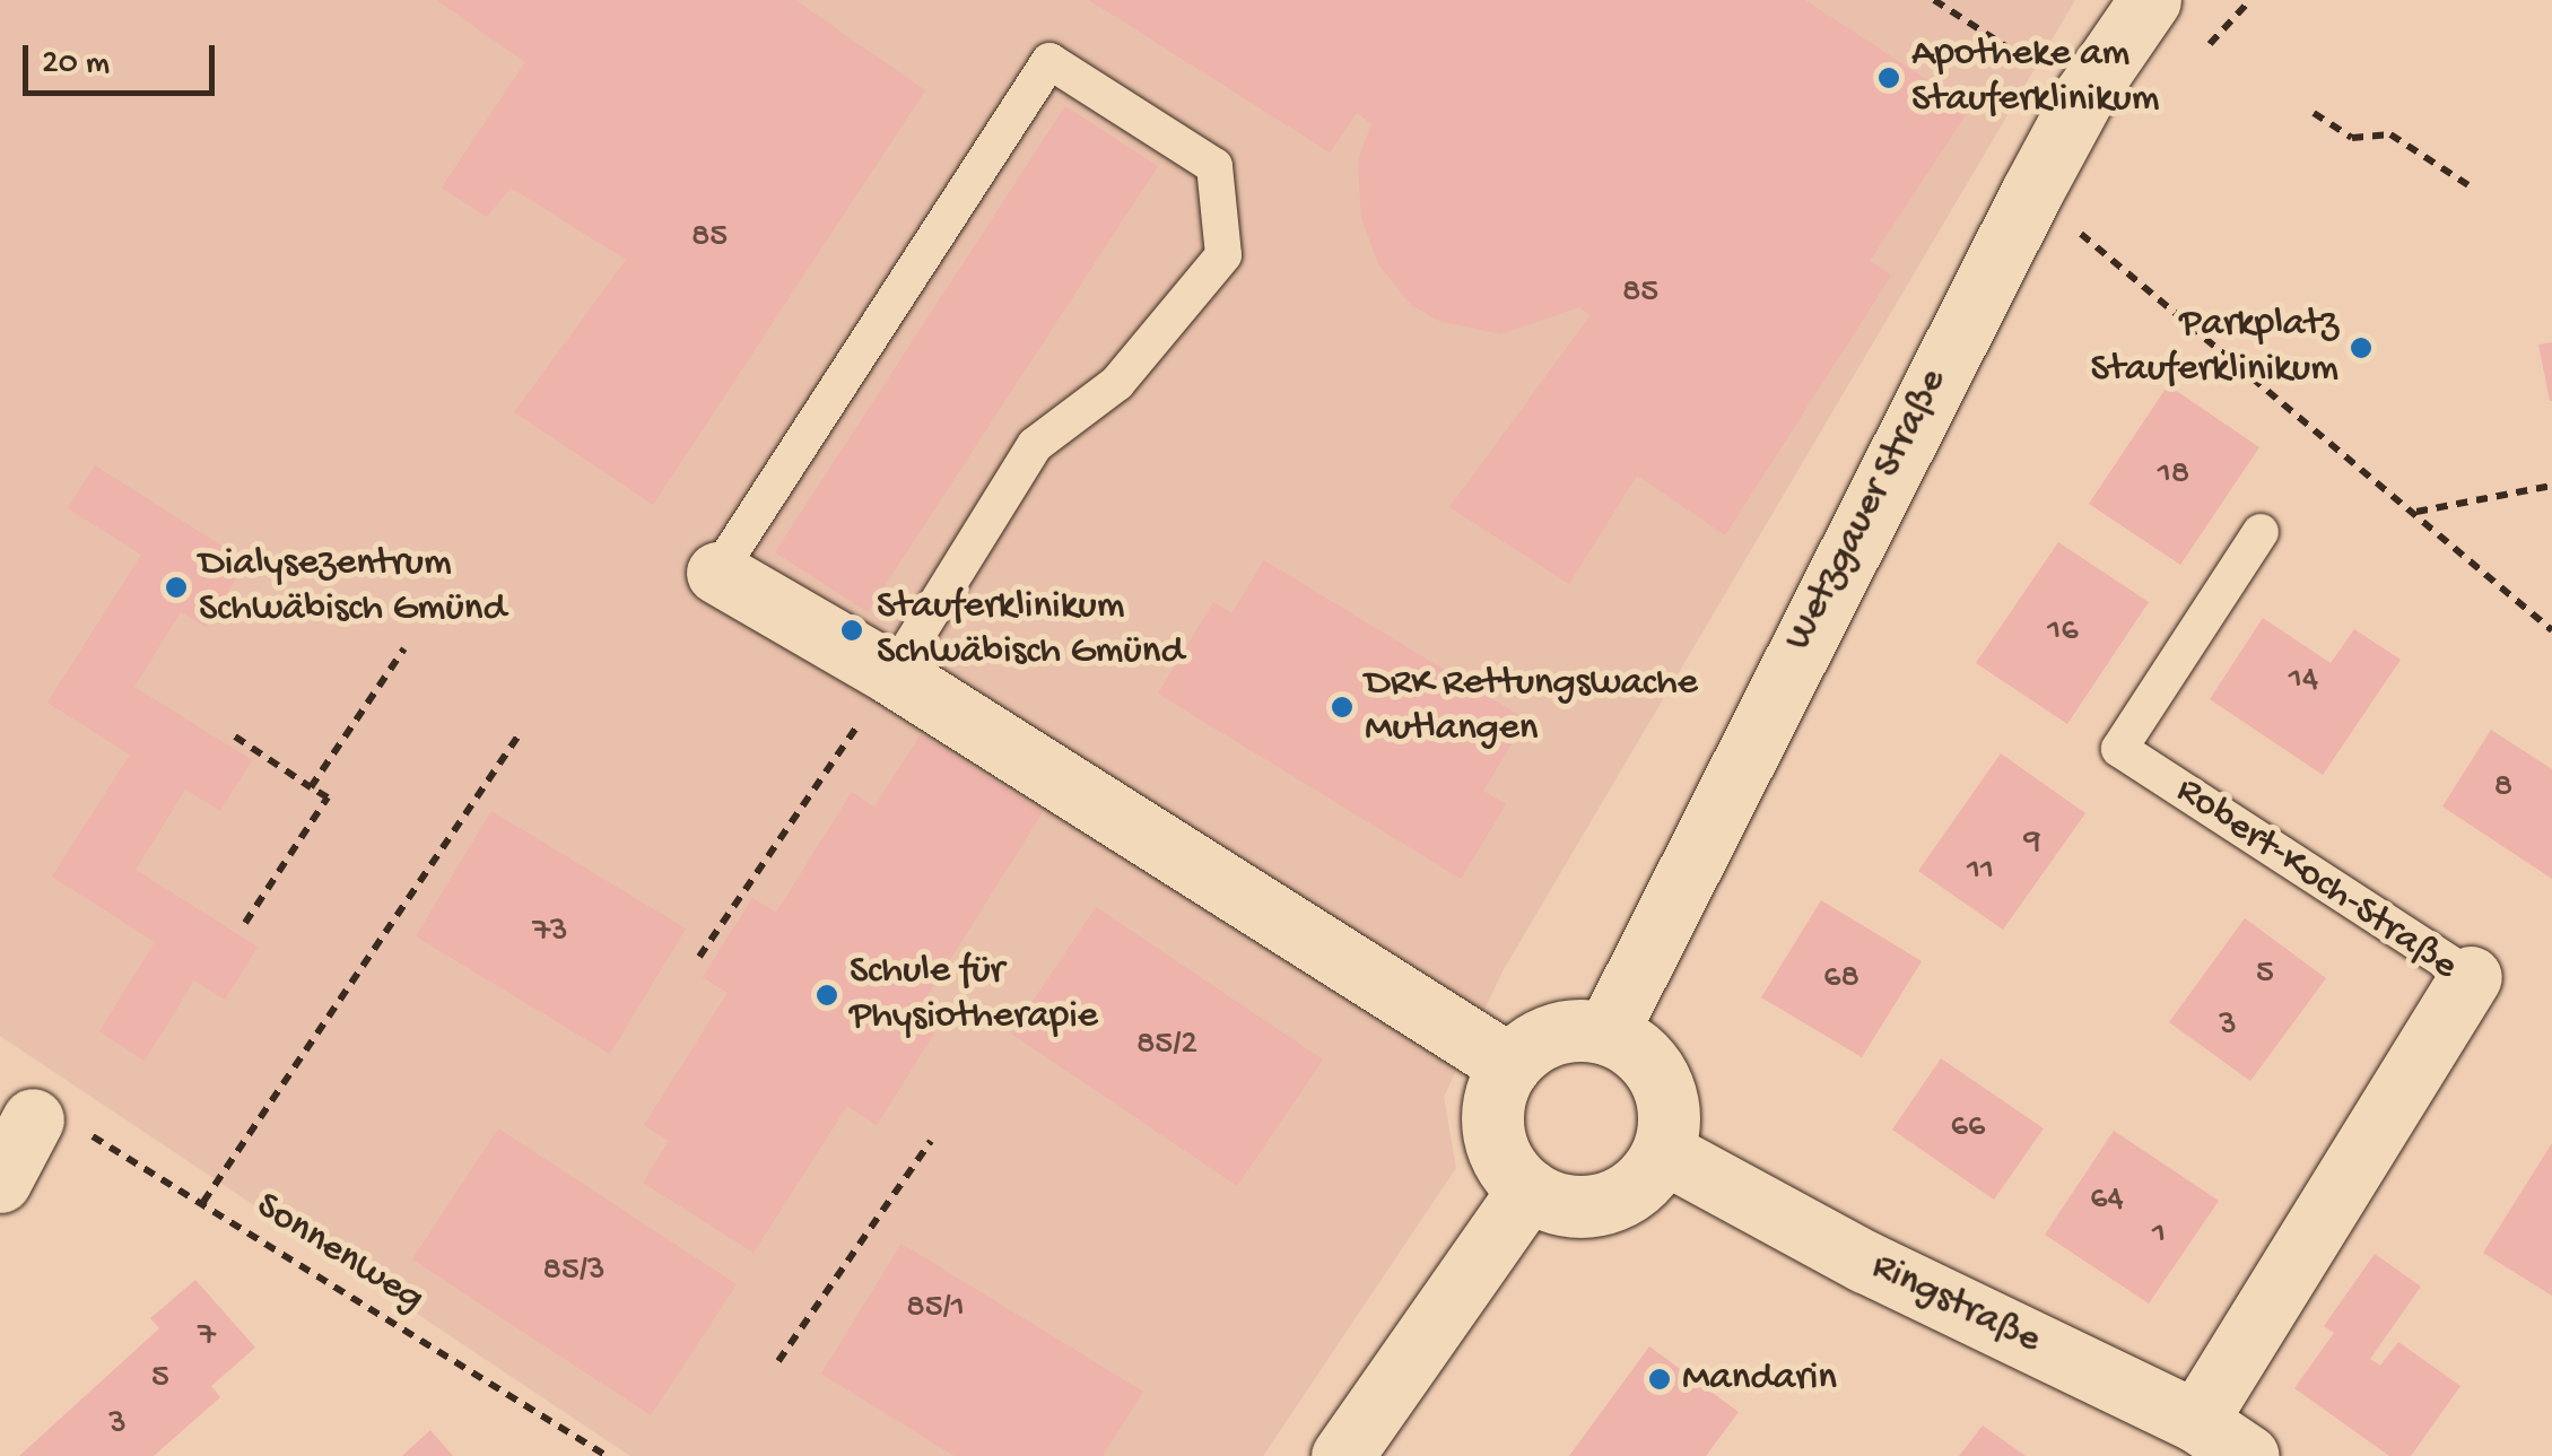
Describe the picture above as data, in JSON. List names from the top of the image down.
{
  "streets": {
    "street": ["Wetzgauer Straße", "Robert-Koch-Straße", "Ringstraße"],
    "path": ["Sonnenweg"]
  },
  "crossings": [
    ["Wetzgauer Straße", "Ringstraße"],
    ["Robert-Koch-Straße", "Ringstraße"]
  ],
  "places": [
    "Apotheke am Stauferklinikum",
    "Parkplatz Stauferklinikum",
    "Dialysezentrum Schwäbisch Gmünd",
    "Stauferklinikum Schwäbisch Gmünd",
    "DRK Rettungswache Mutlangen",
    "Schule für Physiotherapie",
    "Mandarin"
  ],
  "house_numbers": [
    "85",
    "85",
    "18",
    "16",
    "14",
    "8",
    "9",
    "11",
    "73",
    "5",
    "68",
    "3",
    "85/2",
    "66",
    "64",
    "1",
    "85/3",
    "85/1",
    "7",
    "5",
    "3"
  ],
  "scale_bar": "20 m"
}
